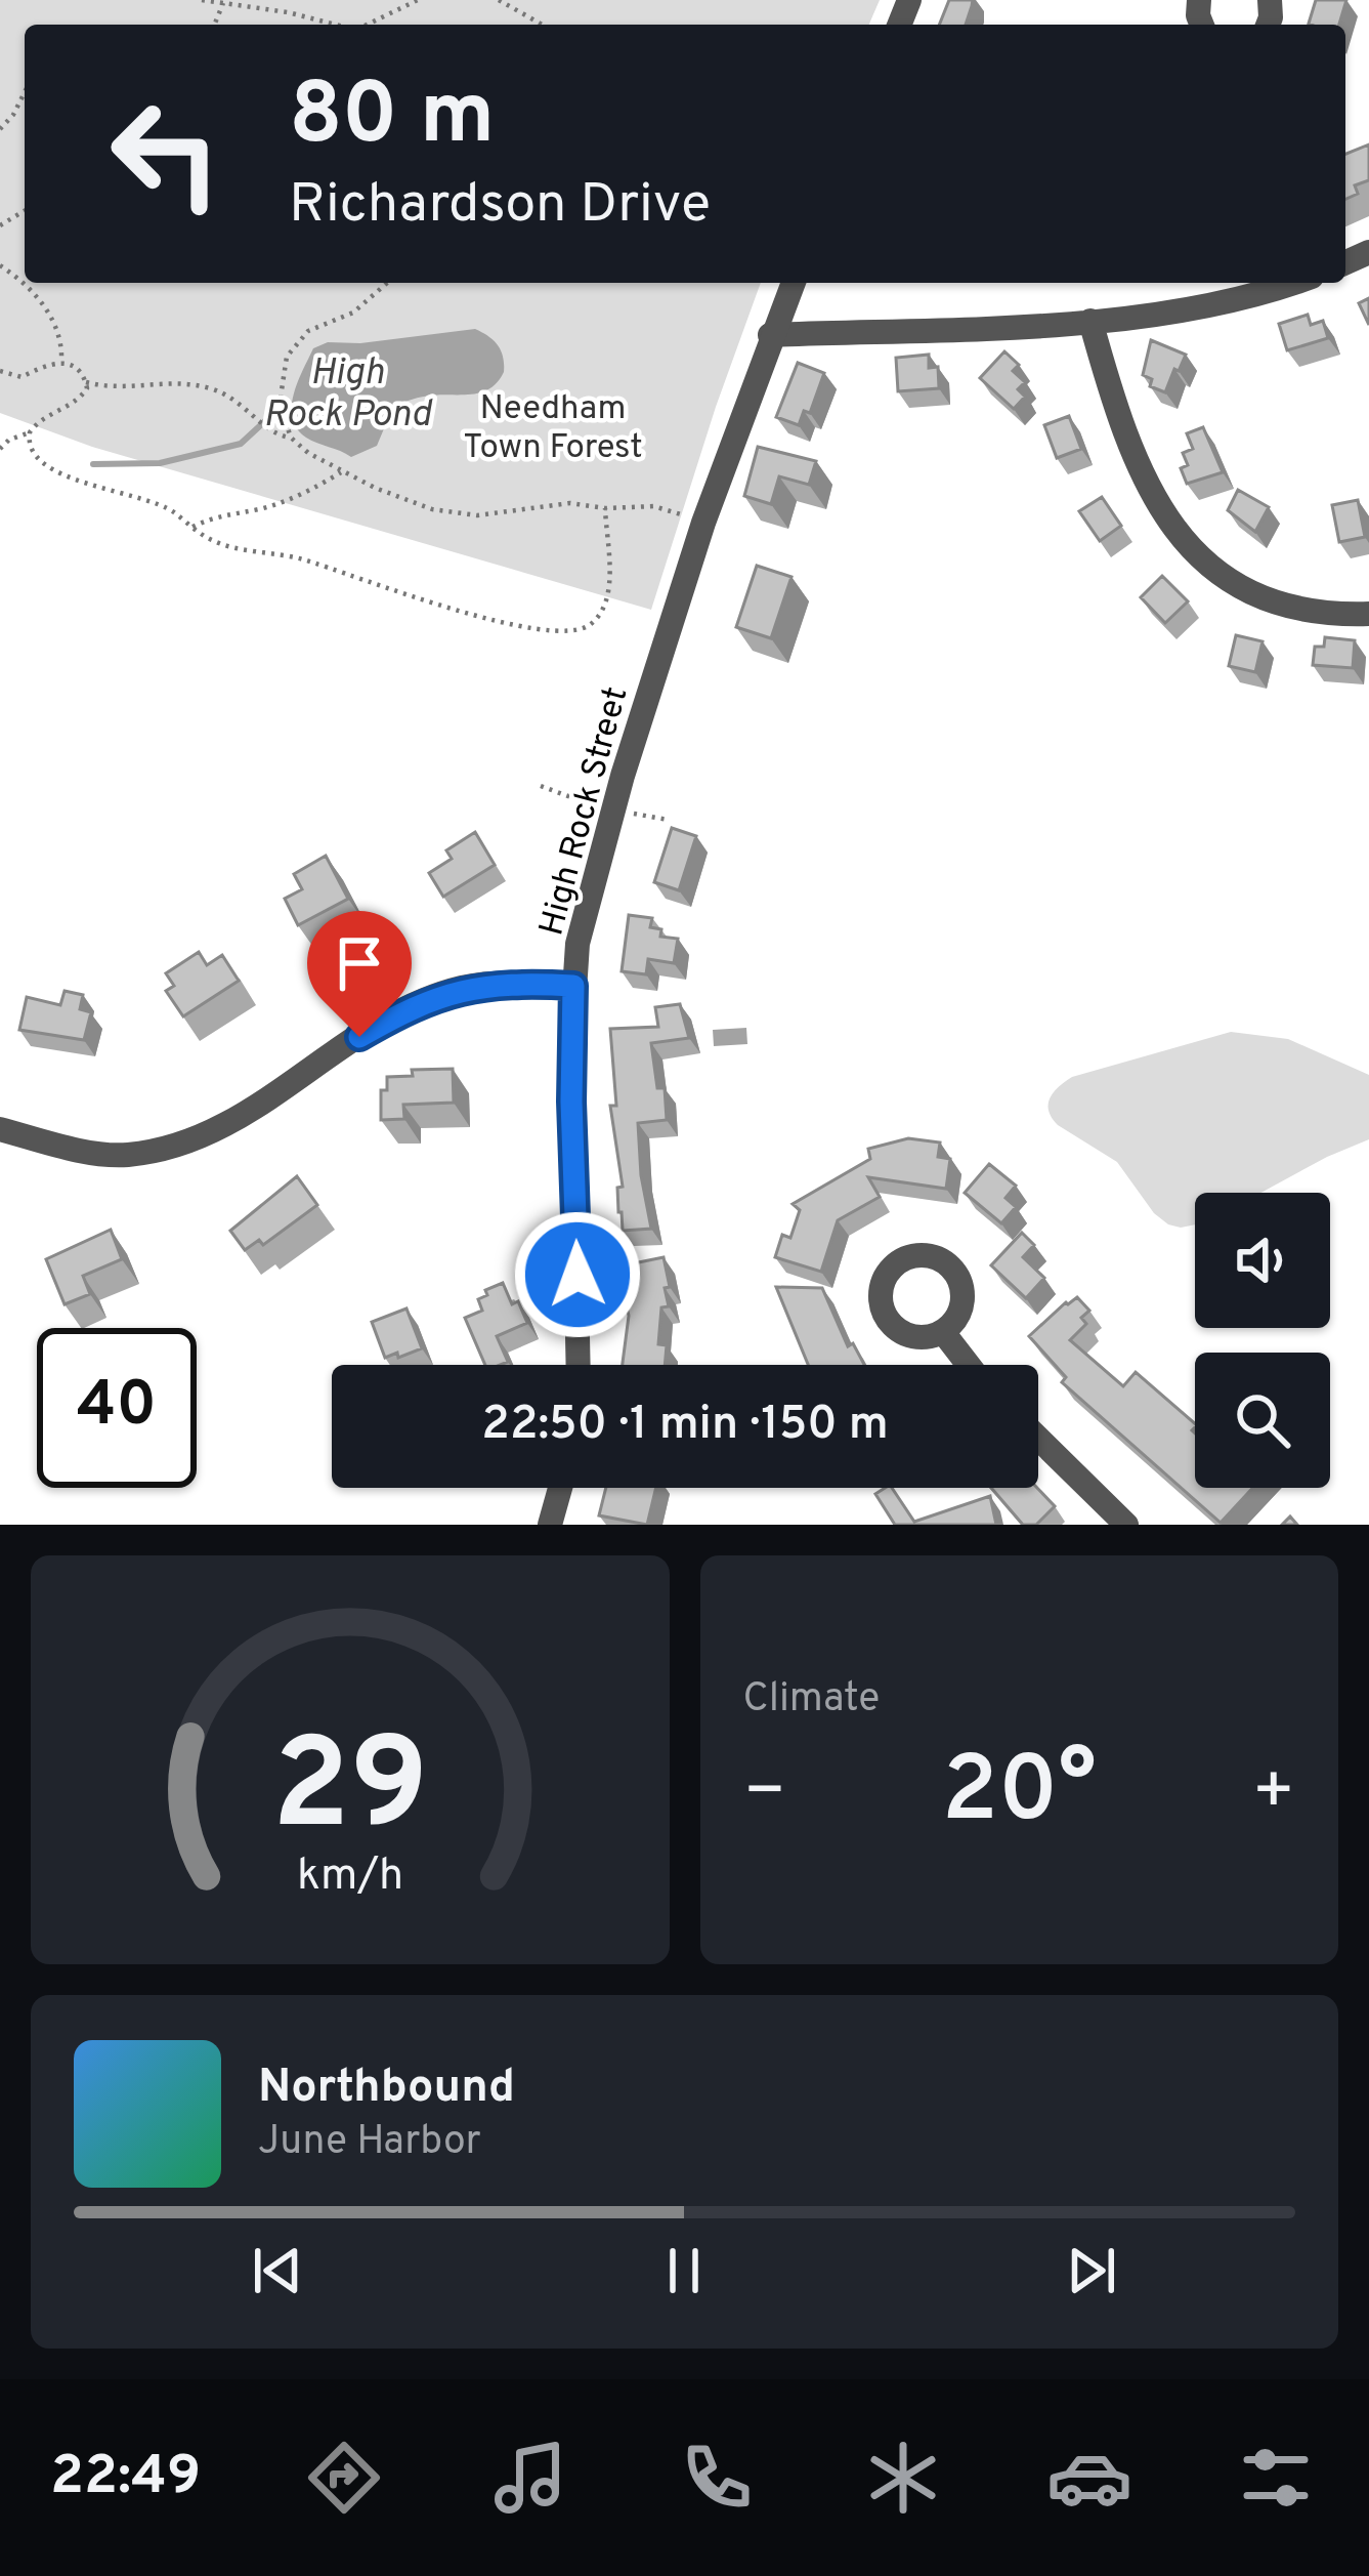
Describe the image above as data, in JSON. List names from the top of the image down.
{
  "streets": {
    "street": ["High Rock Street"]
  },
  "water": ["High Rock Pond"],
  "parks": ["Needham Town Forest"],
  "page": {
    "turn": ["80 m", "Richardson Drive"],
    "limit": "40",
    "trip": "22:50 · 1 min · 150 m",
    "tile": "Climate",
    "heat": ["−", "20°", "+"],
    "song": ["Northbound", "June Harbor"],
    "tabs": "22:49",
    "gauge": ["29", "km/h"]
  }
}
